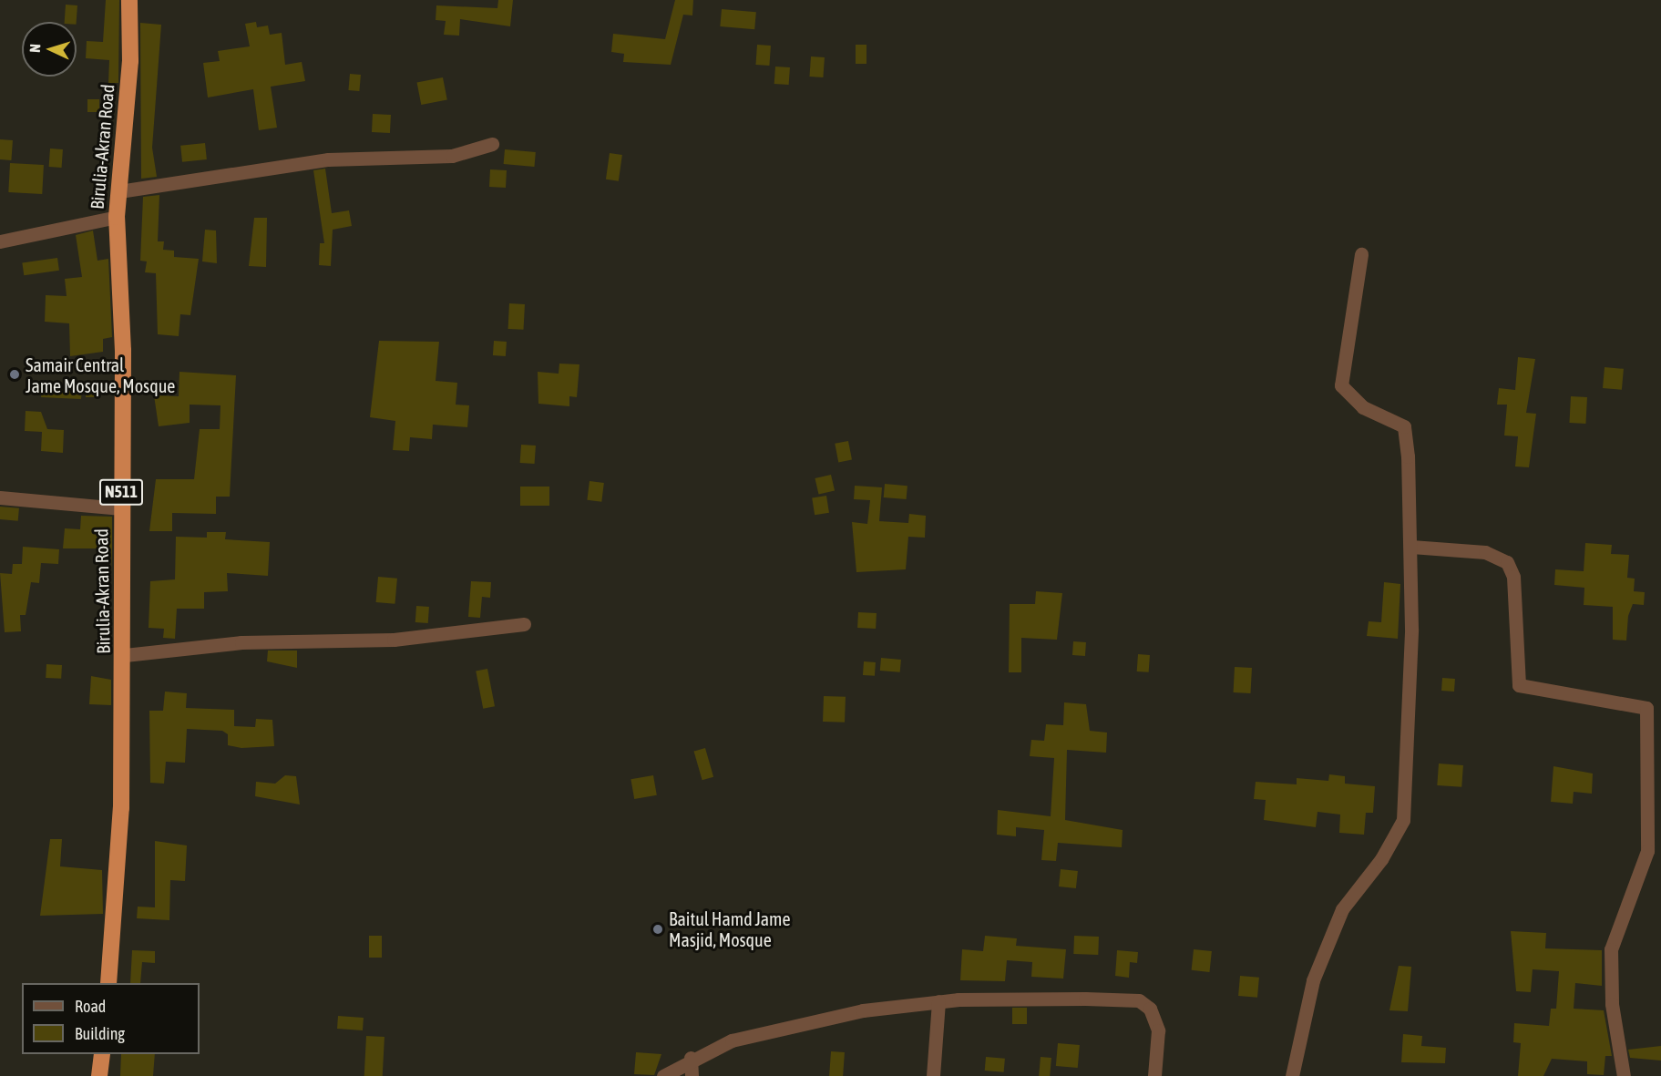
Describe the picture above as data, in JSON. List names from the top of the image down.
{
  "streets": {
    "highway": ["Birulia-Akran Road", "N511"]
  },
  "places": ["Samair Central Jame Mosque, Mosque", "Baitul Hamd Jame Masjid, Mosque"],
  "legend": ["Road", "Building"],
  "north": "left"
}
